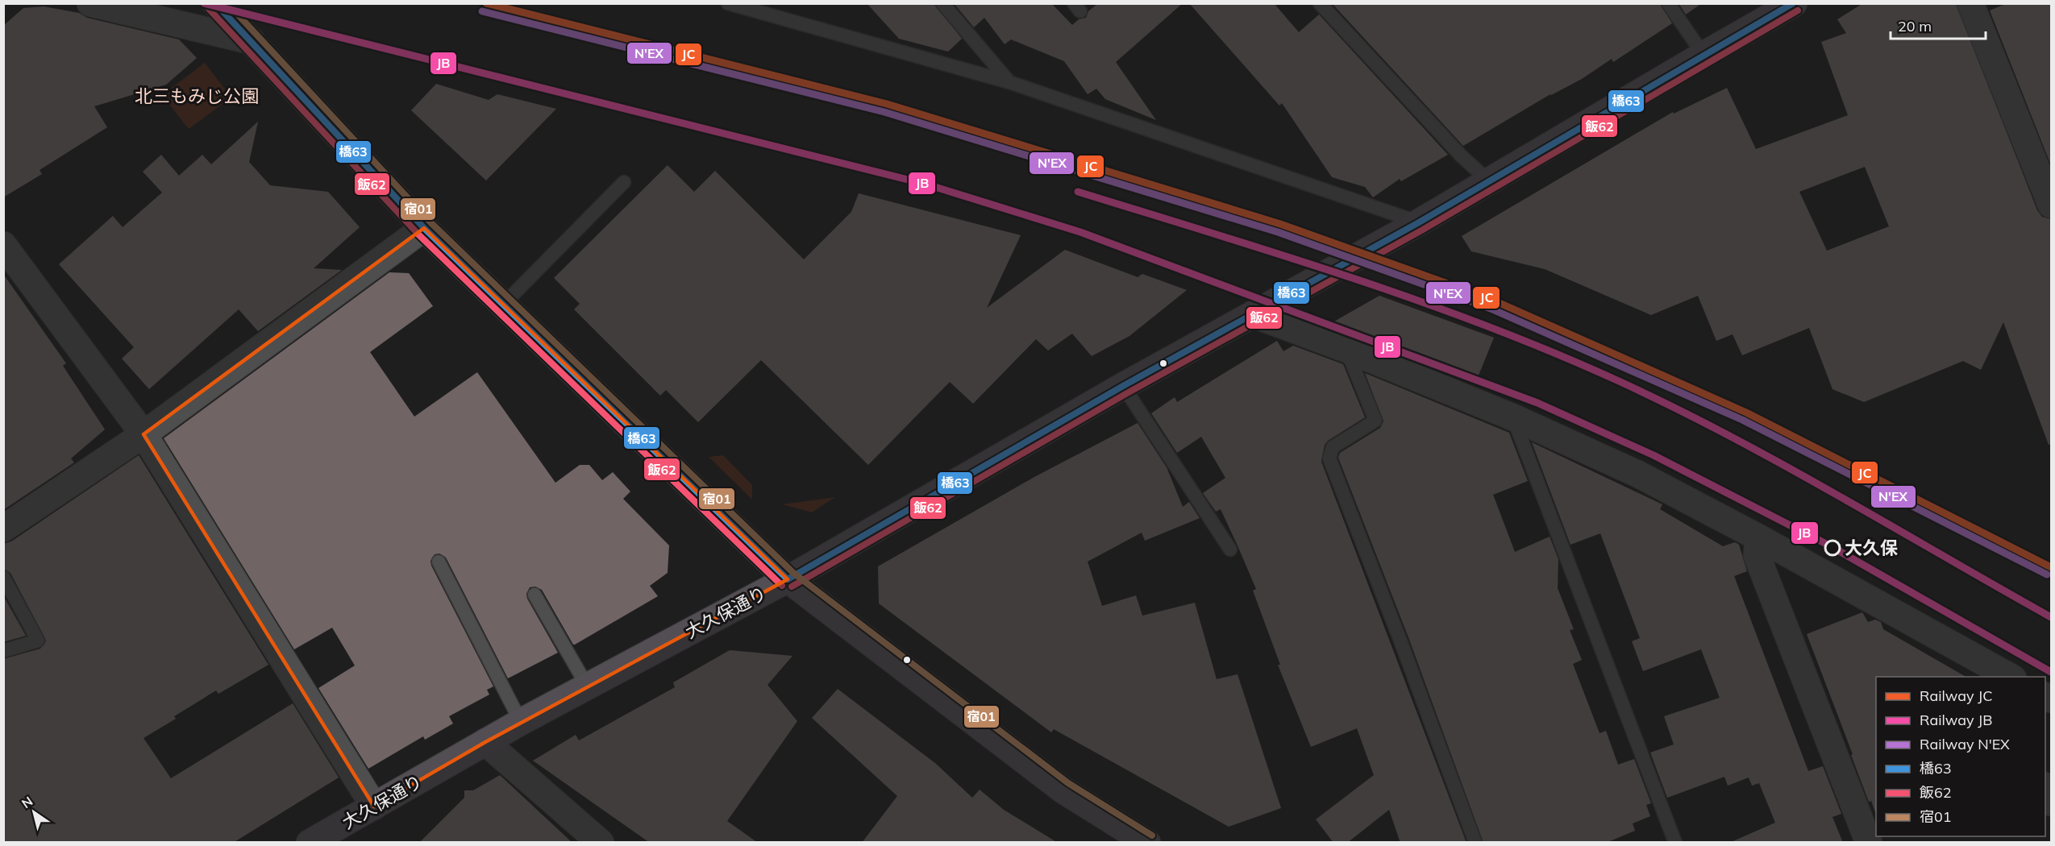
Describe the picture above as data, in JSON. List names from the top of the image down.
{
  "streets": {
    "main road": ["大久保通り"]
  },
  "parks": ["北三もみじ公園"],
  "places": ["大久保"],
  "lines": [
    "rail line JC",
    "rail line JB",
    "transit line 橋63",
    "transit line 宿01",
    "transit line 飯62",
    "rail line N'EX"
  ],
  "legend": [
    "Railway JC",
    "Railway JB",
    "Railway N'EX",
    "橋63",
    "飯62",
    "宿01"
  ],
  "scale_bar": "20 m",
  "north": "top left"
}
